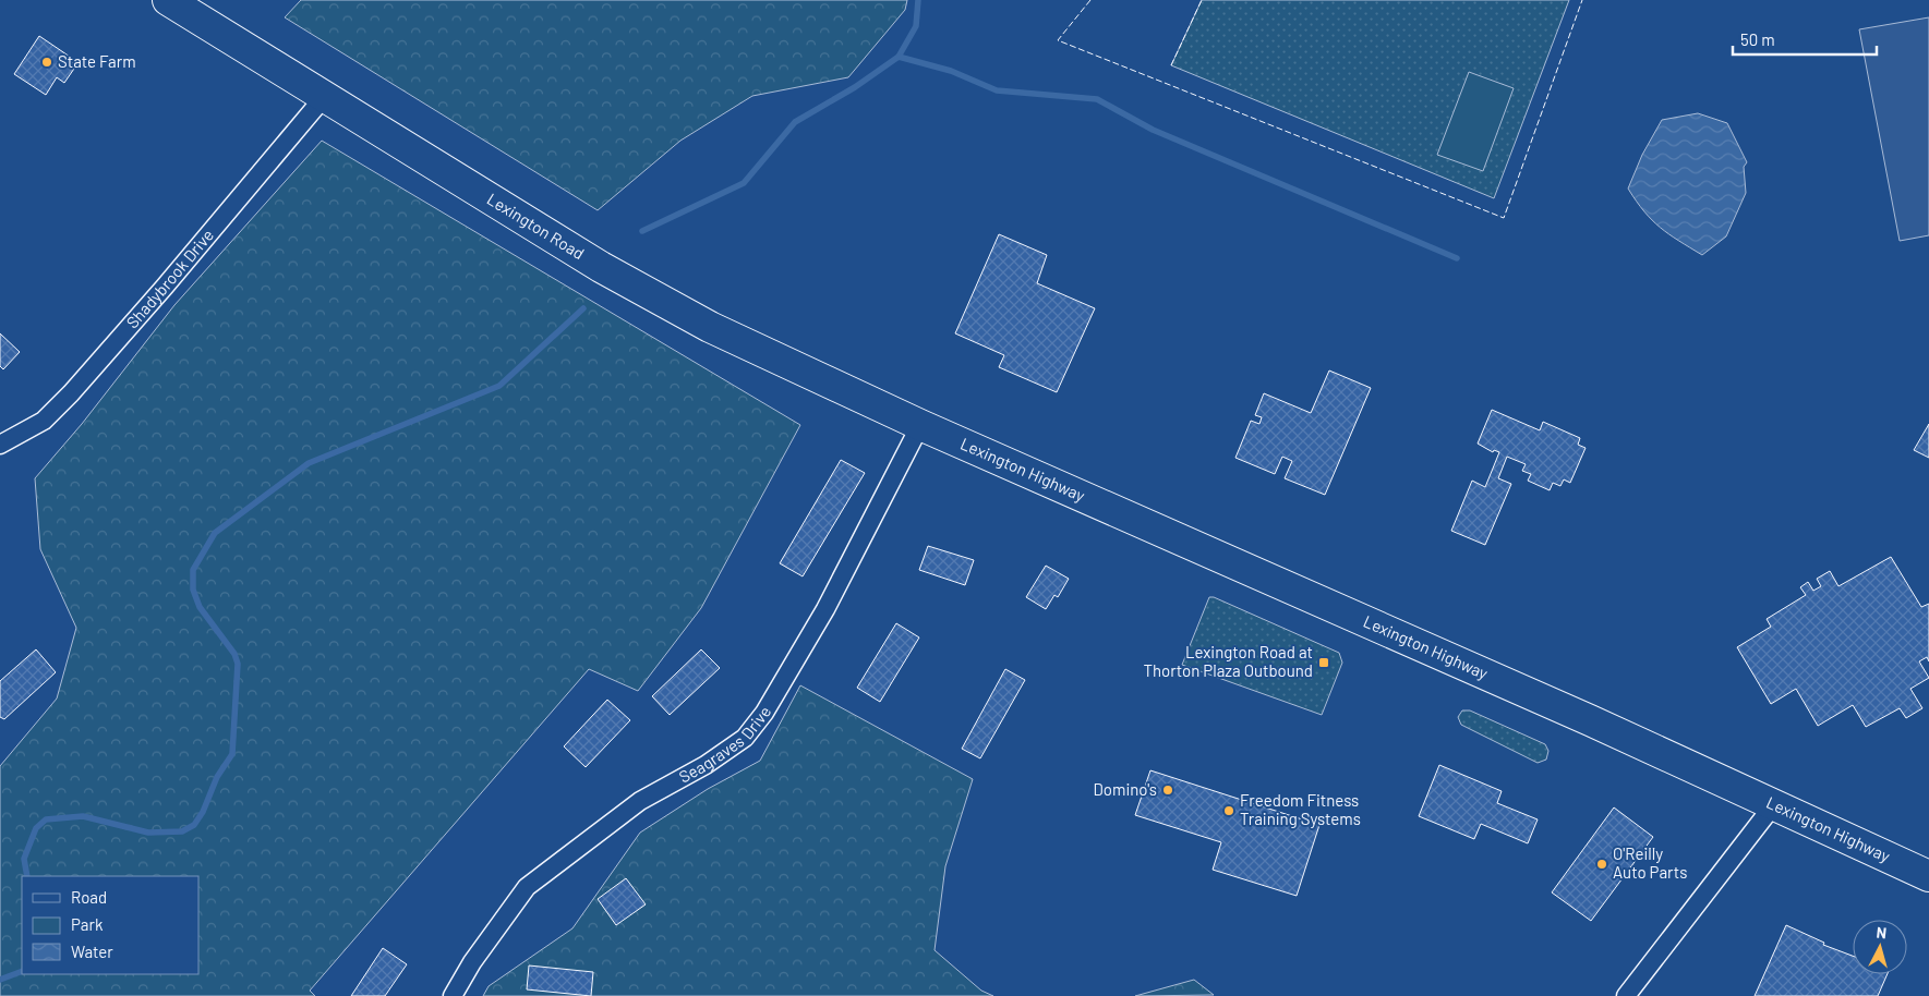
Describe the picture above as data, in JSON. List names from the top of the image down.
{
  "streets": {
    "highway": ["Lexington Road", "Lexington Highway"],
    "street": ["Shadybrook Drive", "Seagraves Drive"]
  },
  "crossings": [
    ["Lexington Road", "Shadybrook Drive"],
    ["Lexington Road", "Lexington Highway"],
    ["Lexington Road", "Seagraves Drive"],
    ["Lexington Highway", "Seagraves Drive"]
  ],
  "places": {
    "other": [
      "State Farm",
      "Domino's",
      "Freedom Fitness Training Systems",
      "O'Reilly Auto Parts"
    ],
    "transit": ["Lexington Road at Thorton Plaza Outbound"]
  },
  "legend": ["Road", "Park", "Water"],
  "scale_bar": "50 m",
  "north": "top"
}
